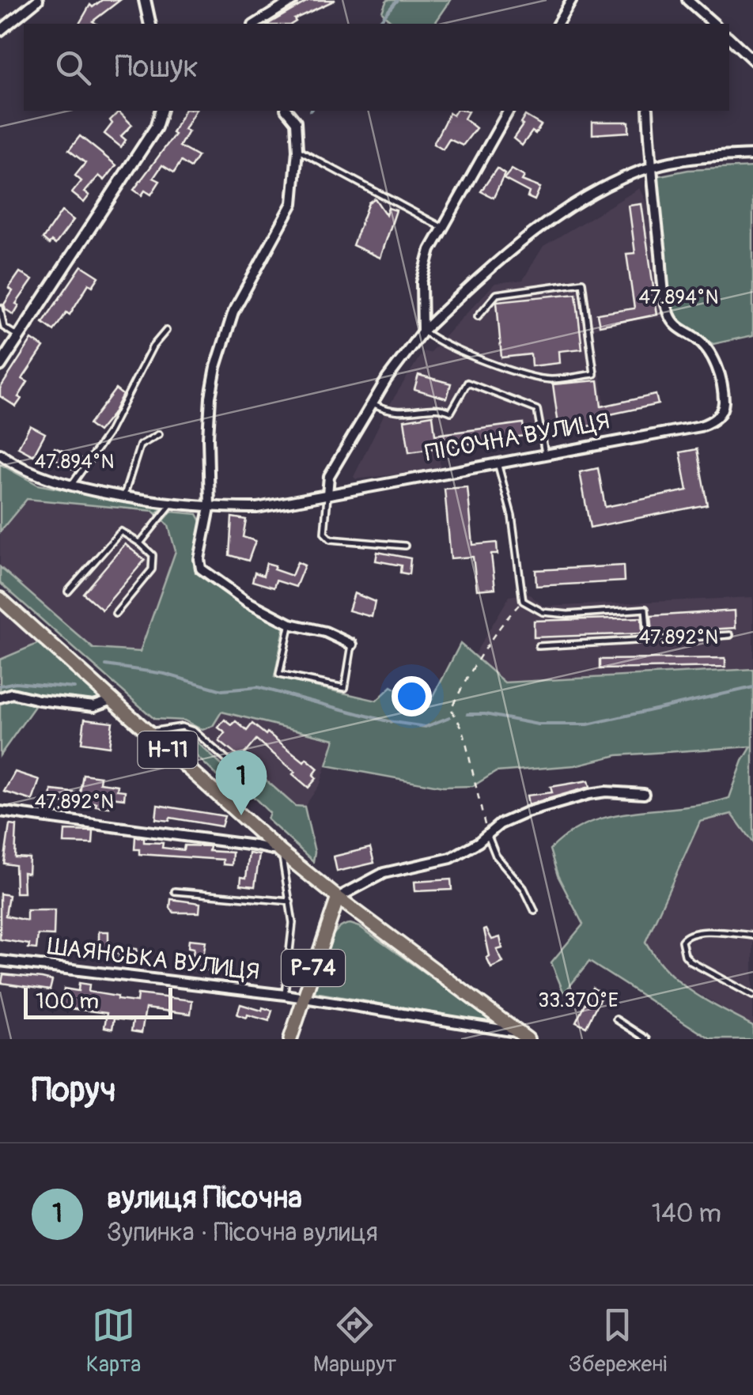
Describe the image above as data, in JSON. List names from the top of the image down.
{
  "streets": {
    "main road": ["Н-11", "Р-74"],
    "street": ["ПІСОЧНА ВУЛИЦЯ", "ШАЯНСЬКА ВУЛИЦЯ"]
  },
  "crossings": [
    ["Н-11", "ШАЯНСЬКА ВУЛИЦЯ"],
    ["Н-11", "Р-74"],
    ["ШАЯНСЬКА ВУЛИЦЯ", "Р-74"]
  ],
  "scale_bar": "100 m",
  "page": {
    "search": "Пошук",
    "pins": "1",
    "scale": "100 m",
    "heading": "Поруч",
    "list": [
      {
        "mark": "1",
        "name": "вулиця Пісочна",
        "note": "Зупинка · Пісочна вулиця",
        "value": "140 m"
      }
    ],
    "nav": ["Карта", "Маршрут", "Збережені"]
  },
  "coordinates": ["47.894°N", "47.892°N", "33.370°E"]
}
